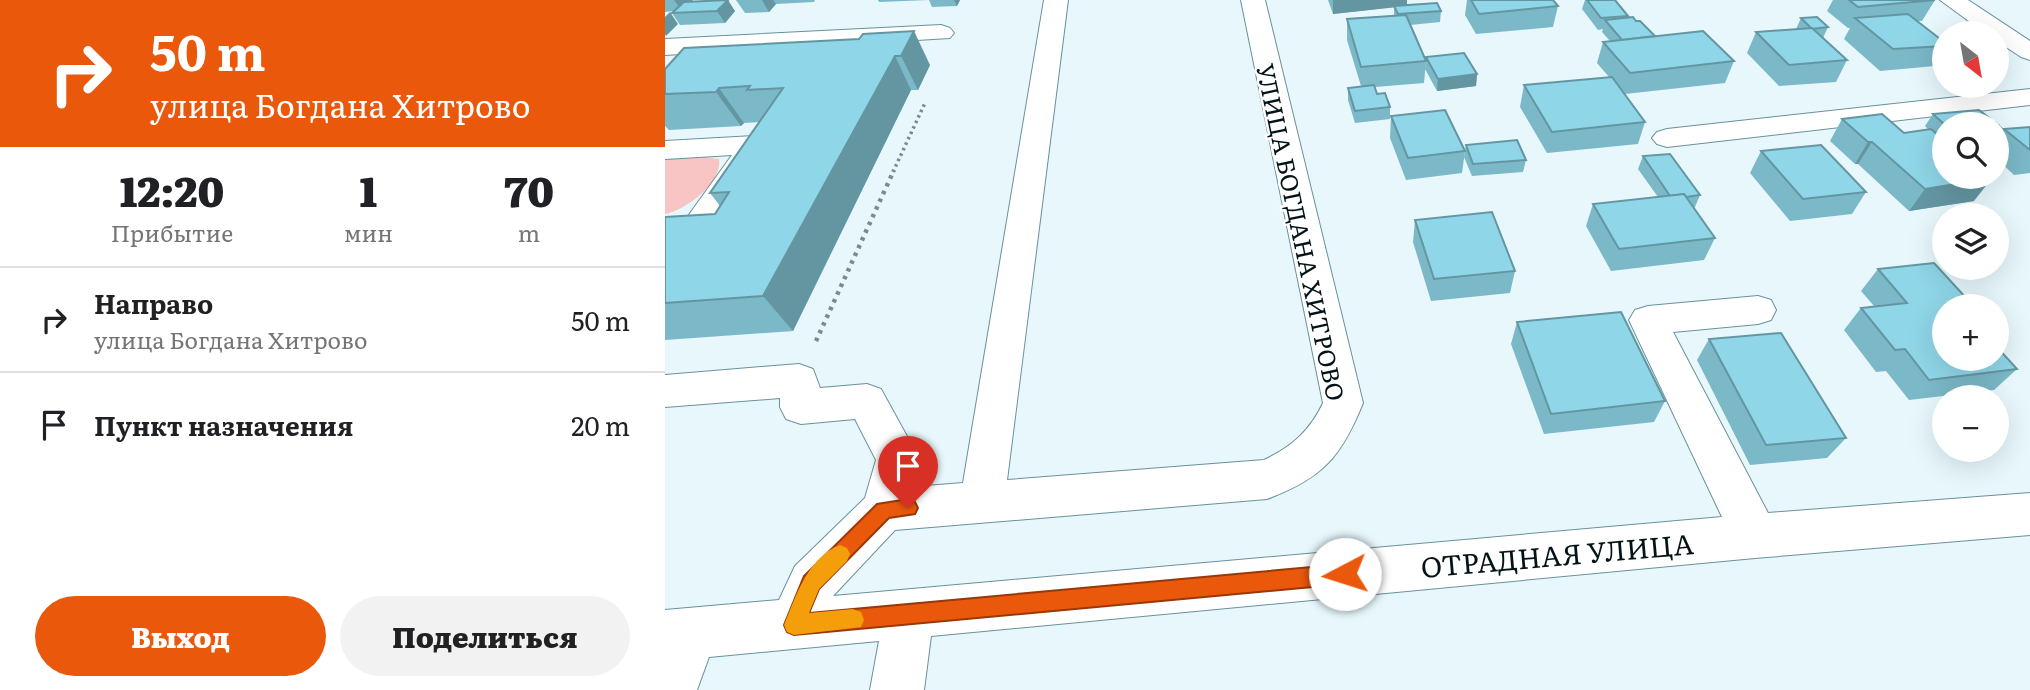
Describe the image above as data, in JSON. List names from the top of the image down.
{
  "streets": {
    "street": ["УЛИЦА БОГДАНА ХИТРОВО", "ОТРАДНАЯ УЛИЦА"]
  },
  "north": "bottom right",
  "page": {
    "turn": ["50 m", "улица Богдана Хитрово"],
    "map_buttons": ["+", "−"],
    "eta": [
      "12:20",
      "Прибытие",
      "1",
      "мин",
      "70",
      "m"
    ],
    "list": [
      {
        "name": "Направо",
        "note": "улица Богдана Хитрово",
        "value": "50 m"
      },
      {
        "name": "Пункт назначения",
        "value": "20 m"
      }
    ],
    "buttons": ["Выход", "Поделиться"]
  }
}
